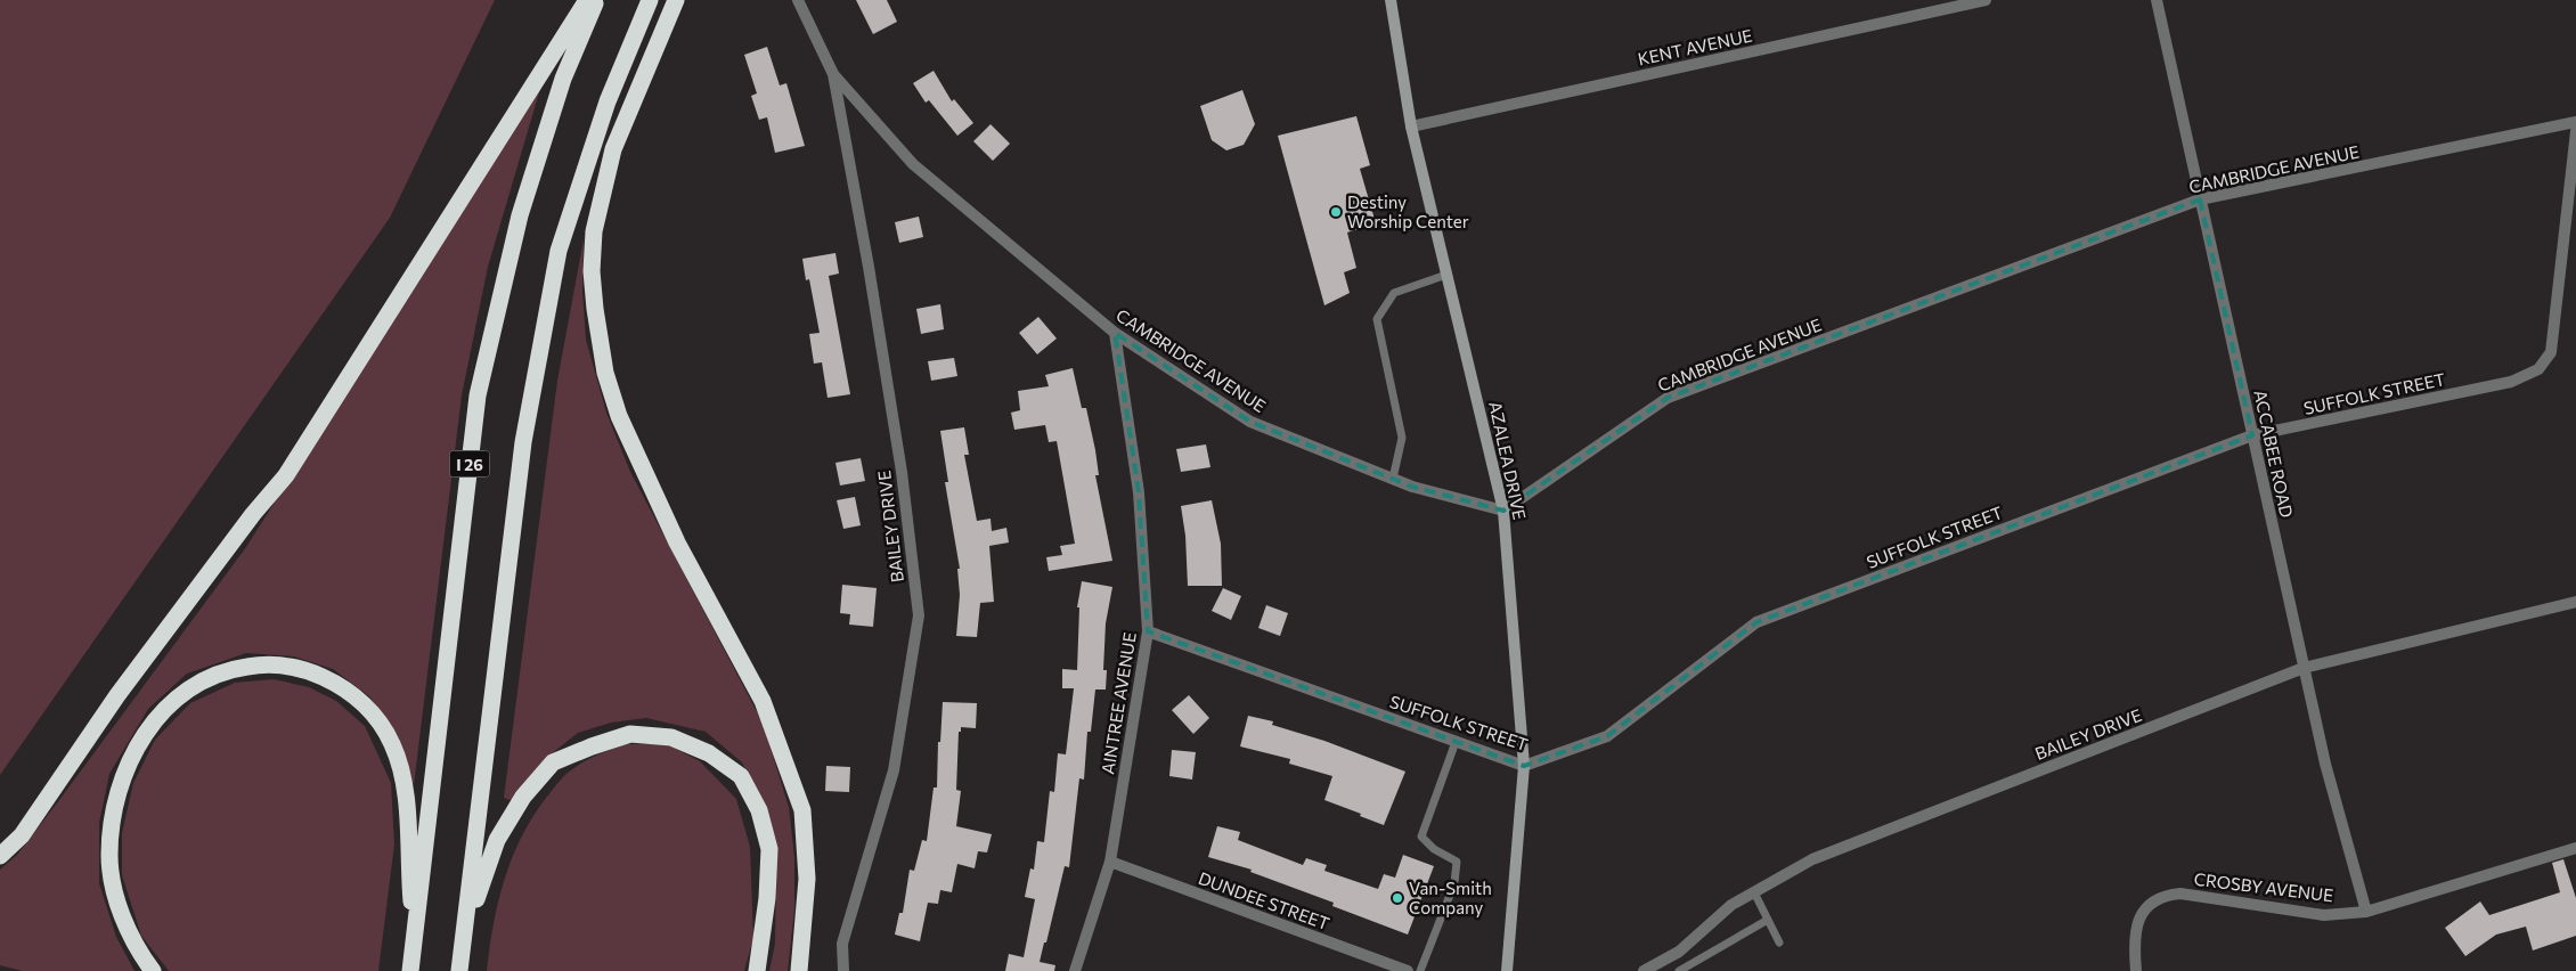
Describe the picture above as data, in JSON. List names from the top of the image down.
{
  "streets": {
    "highway": ["I 26"],
    "street": [
      "KENT AVENUE",
      "CAMBRIDGE AVENUE",
      "SUFFOLK STREET",
      "ACCABEE ROAD",
      "AZALEA DRIVE",
      "BAILEY DRIVE",
      "AINTREE AVENUE",
      "CROSBY AVENUE",
      "DUNDEE STREET"
    ]
  },
  "crossings": [
    ["KENT AVENUE", "AZALEA DRIVE"],
    ["CAMBRIDGE AVENUE", "ACCABEE ROAD"],
    ["CAMBRIDGE AVENUE", "AZALEA DRIVE"],
    ["CAMBRIDGE AVENUE", "BAILEY DRIVE"],
    ["CAMBRIDGE AVENUE", "AINTREE AVENUE"],
    ["SUFFOLK STREET", "ACCABEE ROAD"],
    ["SUFFOLK STREET", "AZALEA DRIVE"],
    ["SUFFOLK STREET", "AINTREE AVENUE"],
    ["ACCABEE ROAD", "BAILEY DRIVE"],
    ["ACCABEE ROAD", "CROSBY AVENUE"],
    ["AINTREE AVENUE", "DUNDEE STREET"]
  ],
  "places": ["Destiny Worship Center", "Van-Smith Company"]
}
